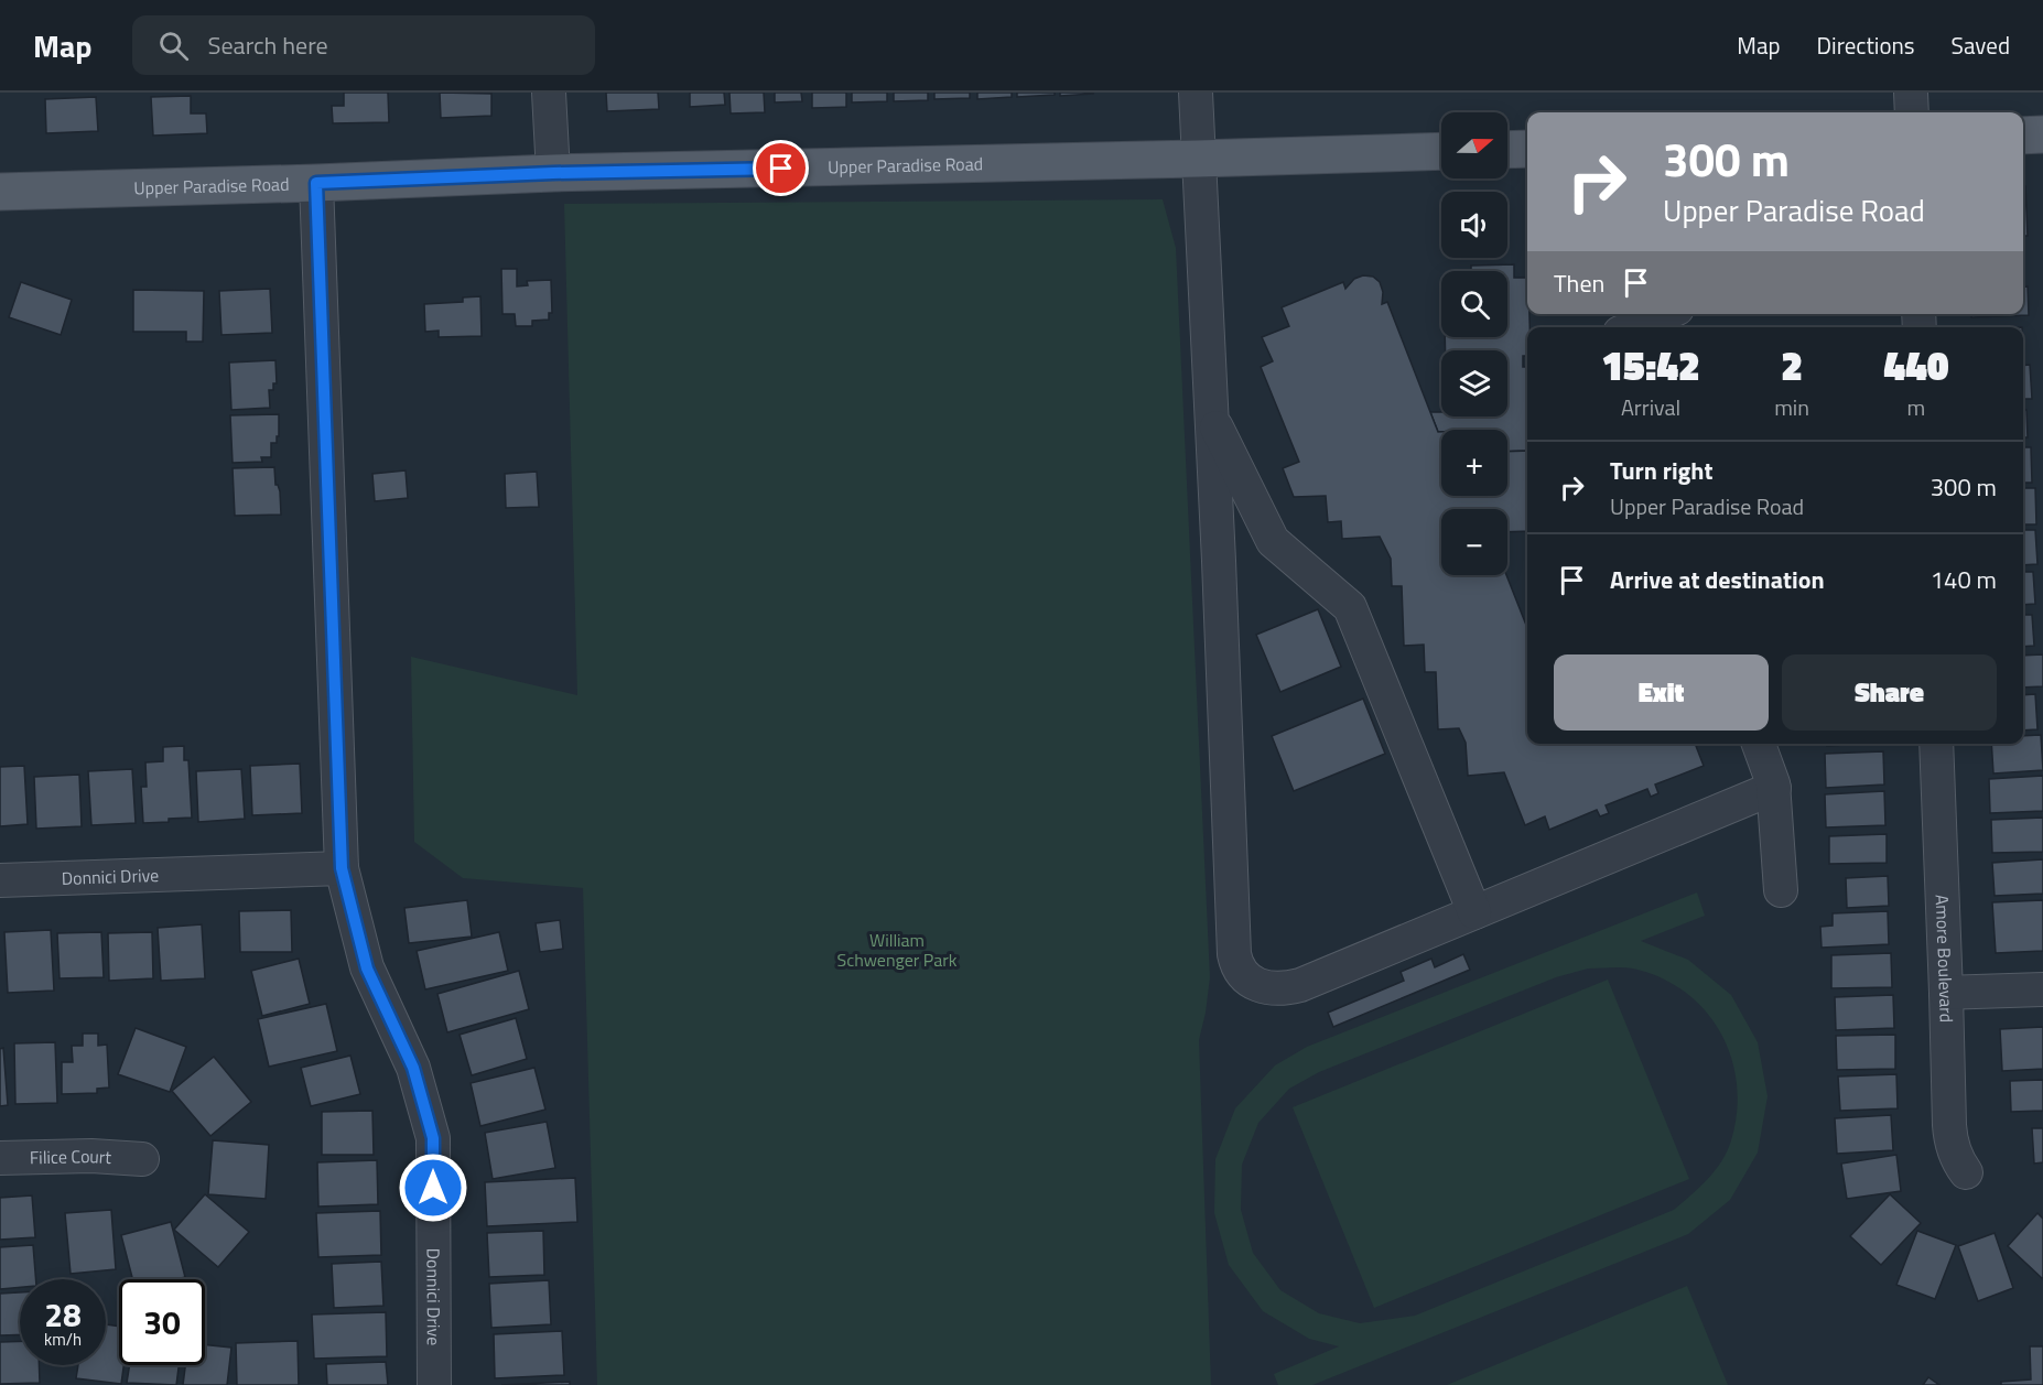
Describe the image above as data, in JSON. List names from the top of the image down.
{
  "streets": {
    "main road": ["Upper Paradise Road"],
    "street": ["Donnici Drive", "Amore Boulevard", "Filice Court"]
  },
  "crossings": [
    ["Upper Paradise Road", "Donnici Drive"]
  ],
  "parks": ["William Schwenger Park"],
  "north": "right",
  "page": {
    "header": "Map",
    "search": "Search here",
    "nav": ["Map", "Directions", "Saved"],
    "map_buttons": ["+", "−"],
    "turn": ["300 m", "Upper Paradise Road"],
    "then": "Then",
    "eta": [
      "15:42",
      "Arrival",
      "2",
      "min",
      "440",
      "m"
    ],
    "list": [
      {
        "name": "Turn right",
        "note": "Upper Paradise Road",
        "value": "300 m"
      },
      {
        "name": "Arrive at destination",
        "value": "140 m"
      }
    ],
    "buttons": ["Exit", "Share"],
    "speed": "28 km/h",
    "limit": "30"
  }
}
